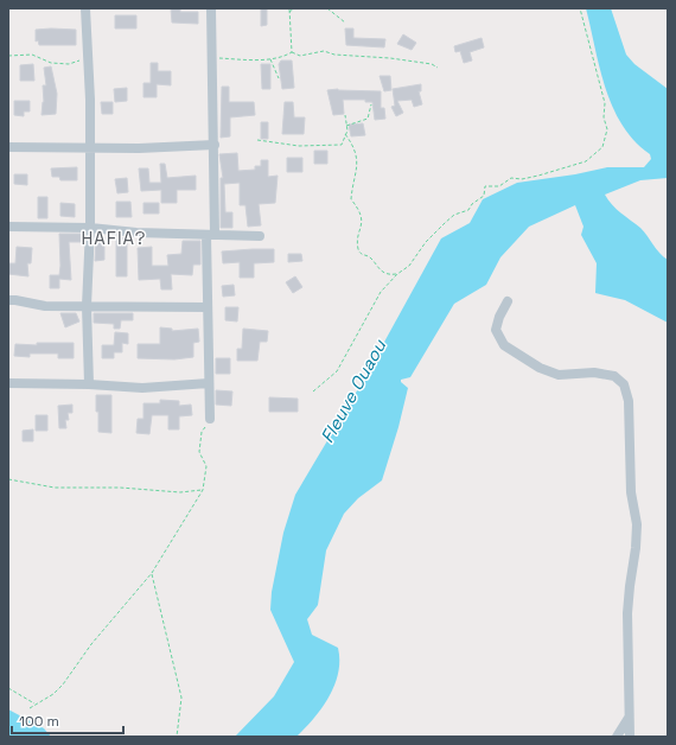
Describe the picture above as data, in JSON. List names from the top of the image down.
{
  "districts": ["HAFIA?"],
  "water": ["Fleuve Ouaou"],
  "scale_bar": "100 m"
}
